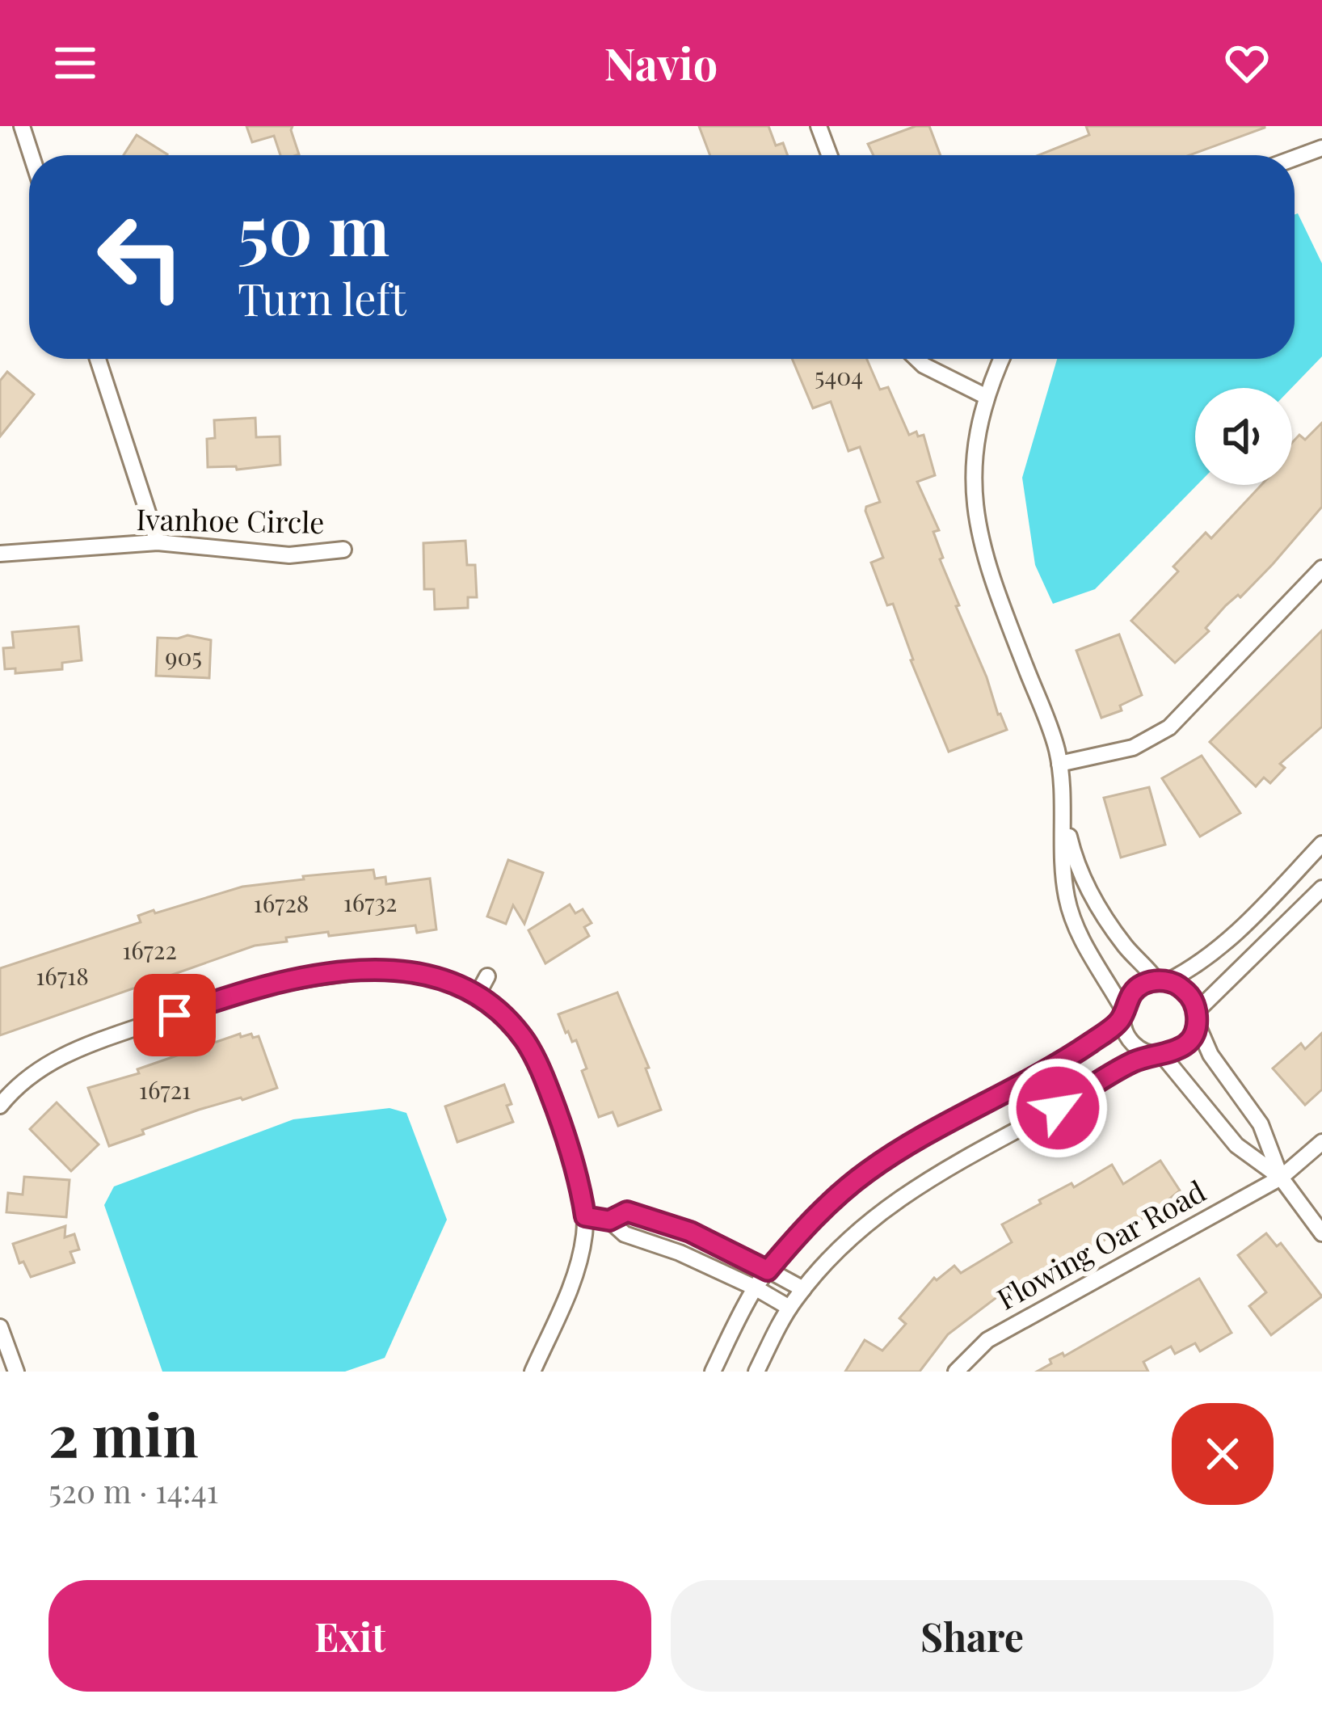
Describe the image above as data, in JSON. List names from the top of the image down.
{
  "streets": {
    "street": ["Ivanhoe Circle", "Flowing Oar Road"]
  },
  "house_numbers": [
    "5404",
    "905",
    "16732",
    "16728",
    "16722",
    "16718",
    "16721"
  ],
  "page": {
    "header": "Navio",
    "turn": ["50 m", "Turn left"],
    "heading": ["2 min", "520 m · 14:41"],
    "buttons": ["Exit", "Share"]
  }
}
